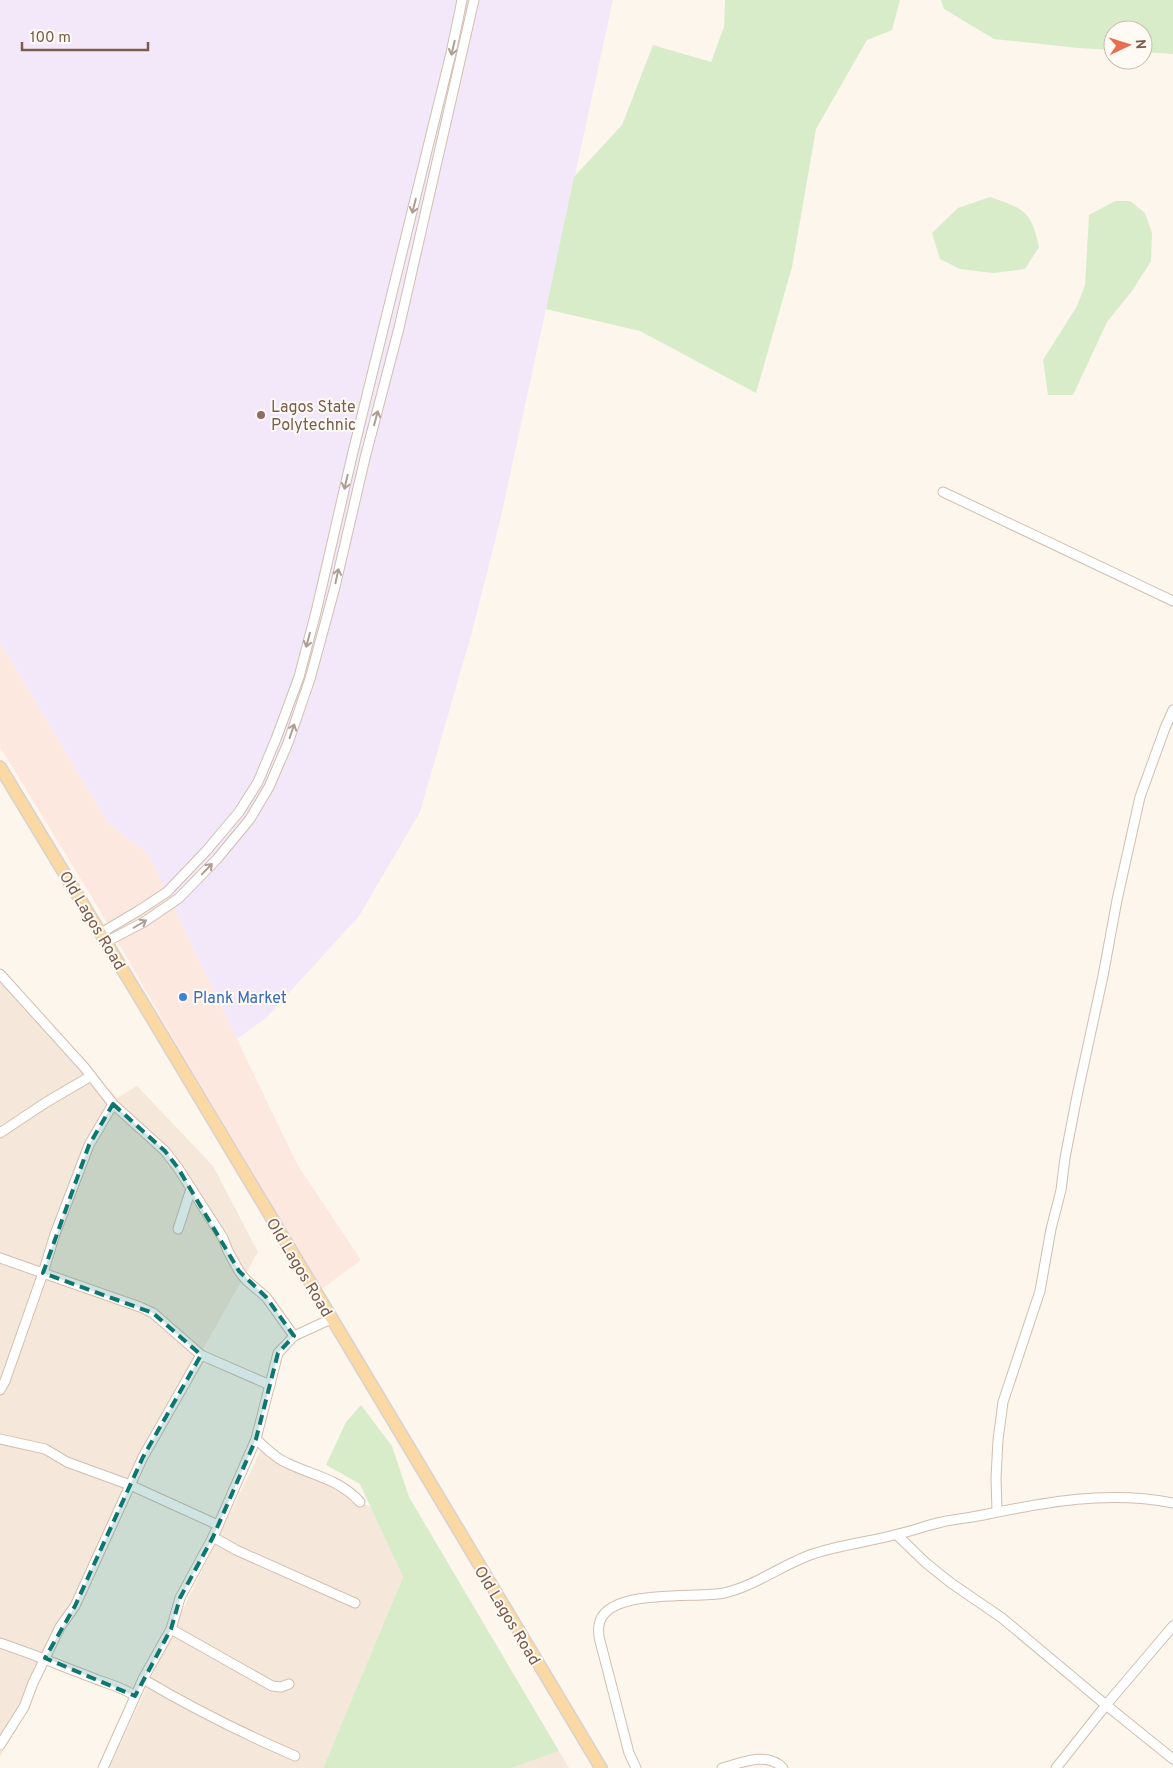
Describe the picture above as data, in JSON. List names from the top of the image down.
{
  "streets": {
    "main road": ["Old Lagos Road"]
  },
  "places": ["Lagos State Polytechnic", "Plank Market"],
  "scale_bar": "100 m",
  "north": "right"
}
